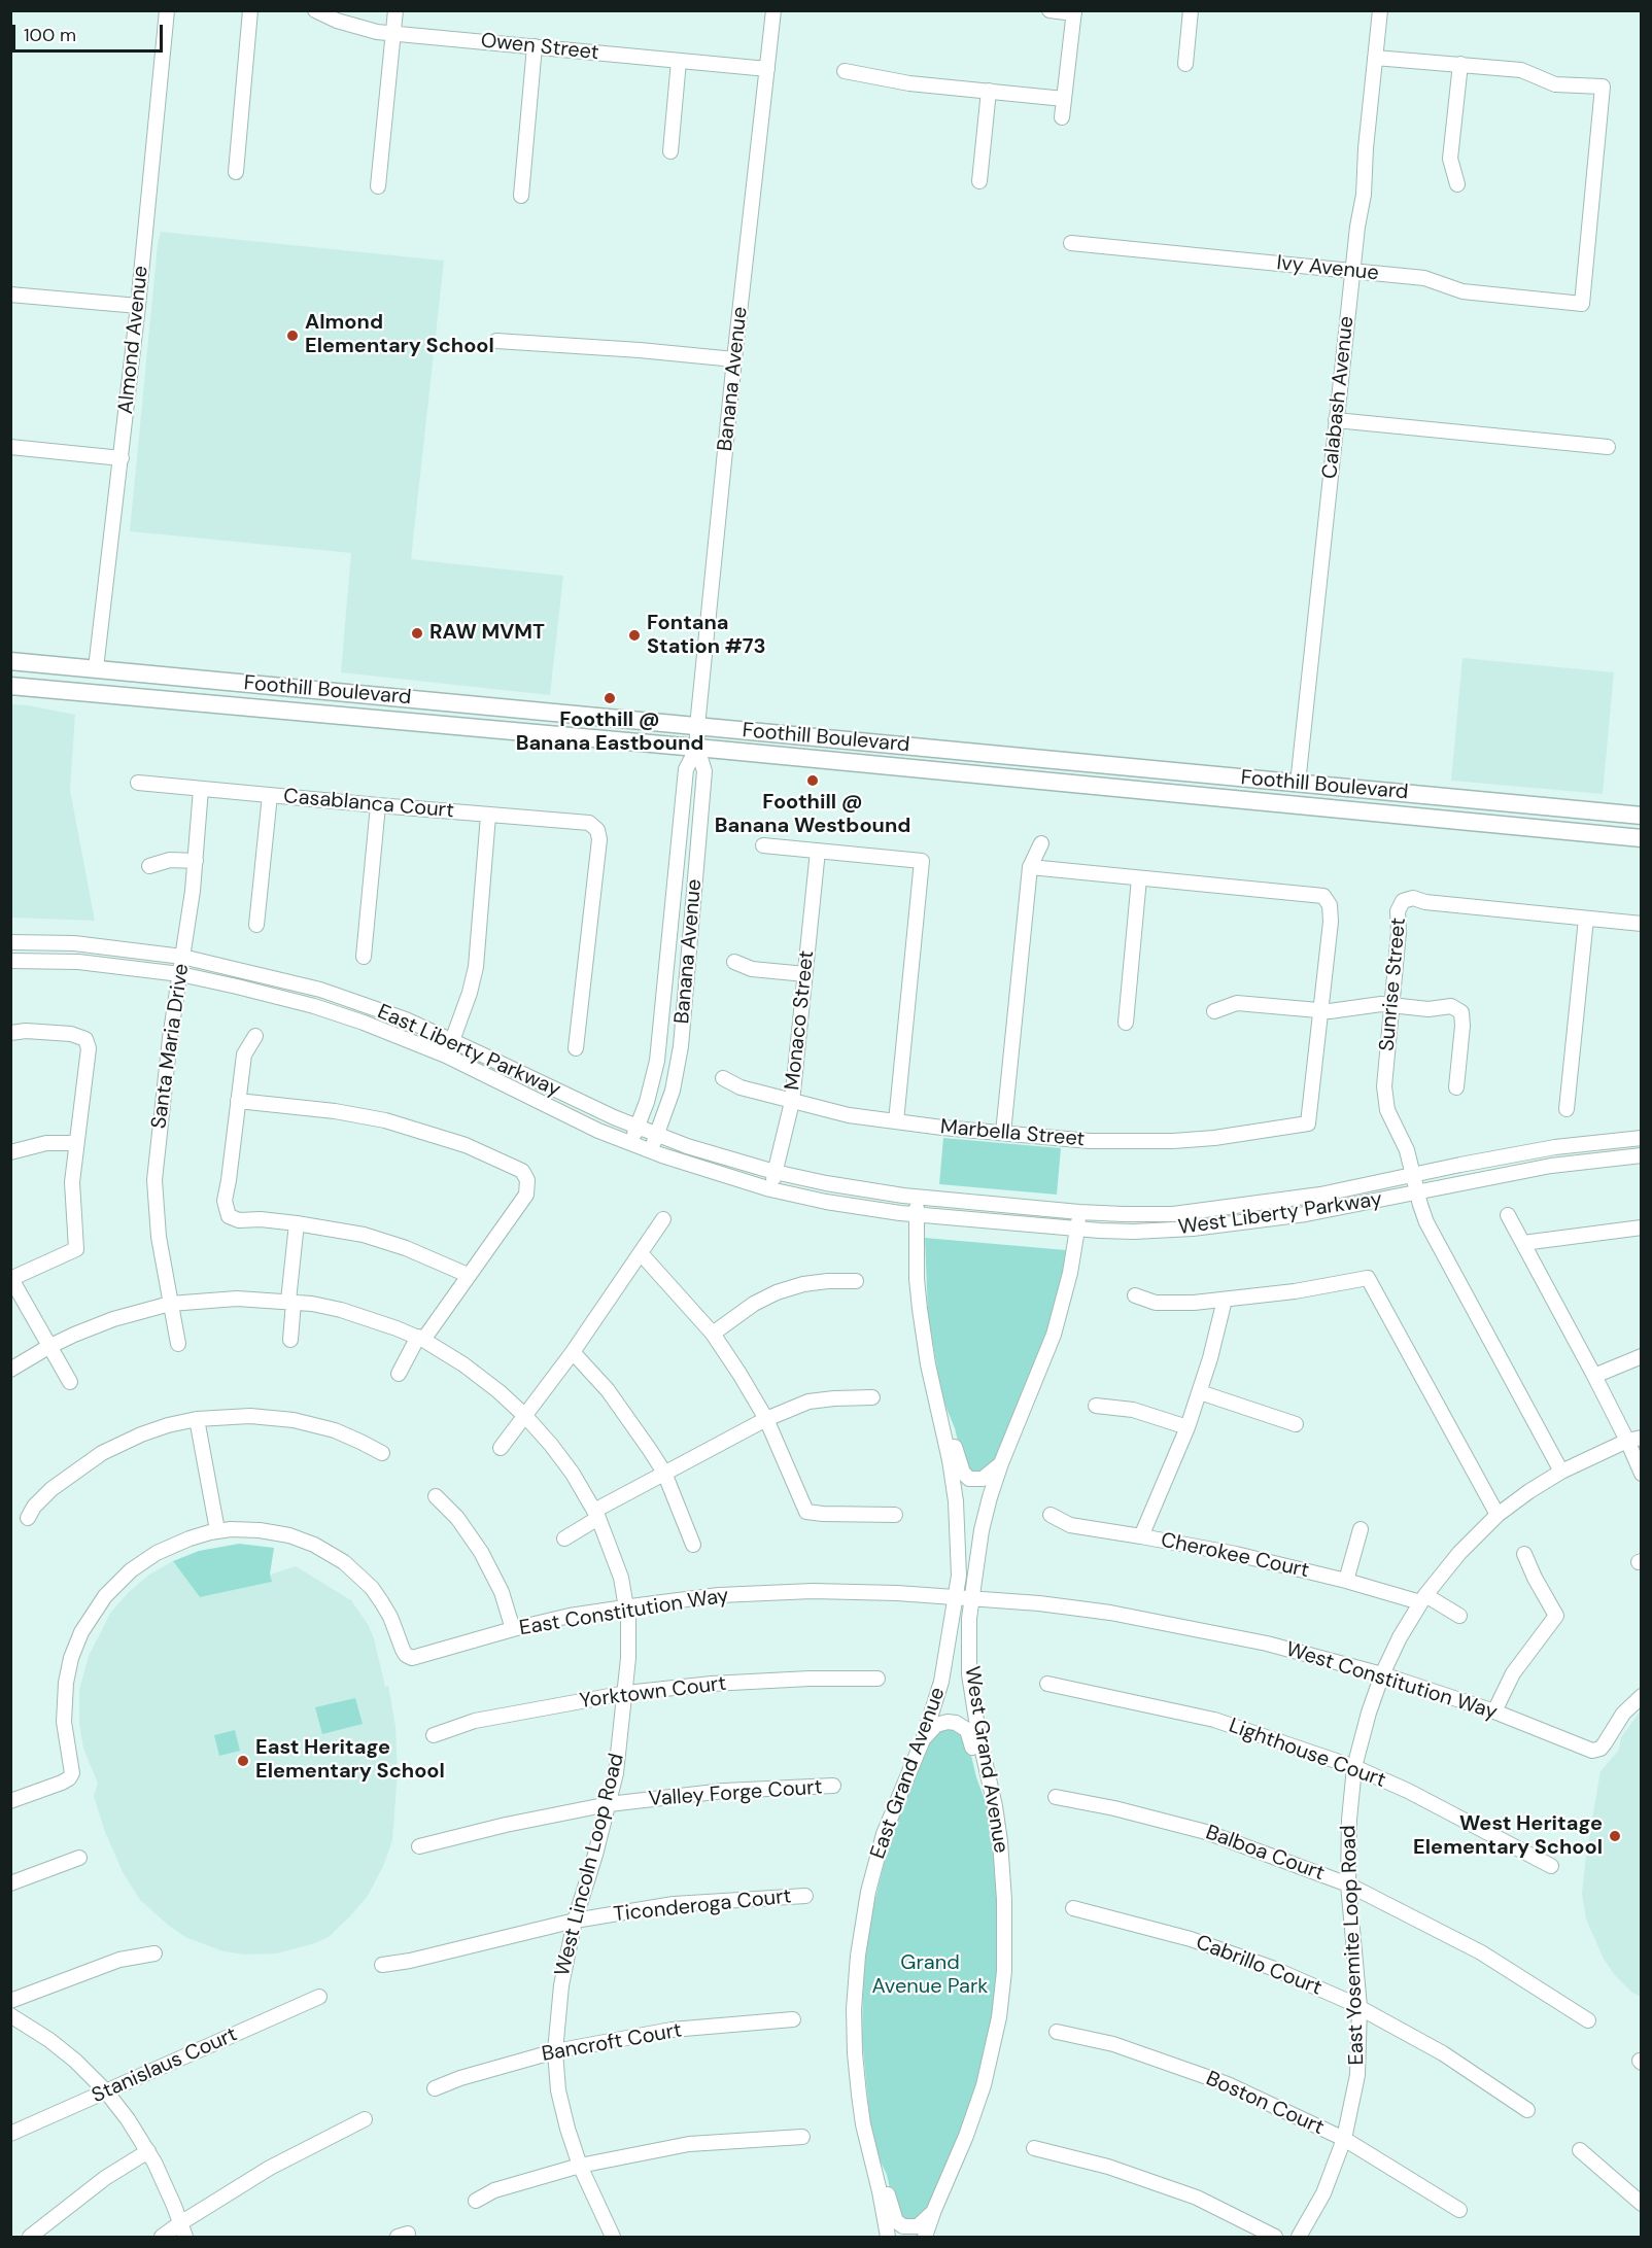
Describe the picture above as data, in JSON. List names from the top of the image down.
{
  "streets": {
    "main road": ["Foothill Boulevard"],
    "street": [
      "Owen Street",
      "Ivy Avenue",
      "Almond Avenue",
      "Banana Avenue",
      "Calabash Avenue",
      "Casablanca Court",
      "Sunrise Street",
      "Monaco Street",
      "Santa Maria Drive",
      "East Liberty Parkway",
      "Marbella Street",
      "West Liberty Parkway",
      "Cherokee Court",
      "East Constitution Way",
      "West Constitution Way",
      "Yorktown Court",
      "Lighthouse Court",
      "West Grand Avenue",
      "East Grand Avenue",
      "Valley Forge Court",
      "Balboa Court",
      "West Lincoln Loop Road",
      "Ticonderoga Court",
      "East Yosemite Loop Road",
      "Cabrillo Court",
      "Bancroft Court",
      "Stanislaus Court",
      "Boston Court"
    ]
  },
  "crossings": [
    ["Owen Street", "Banana Avenue"],
    ["Ivy Avenue", "Calabash Avenue"],
    ["Almond Avenue", "Foothill Boulevard"],
    ["Banana Avenue", "Foothill Boulevard"],
    ["Banana Avenue", "East Liberty Parkway"],
    ["Calabash Avenue", "Foothill Boulevard"],
    ["Casablanca Court", "Santa Maria Drive"],
    ["Sunrise Street", "West Liberty Parkway"],
    ["Sunrise Street", "East Yosemite Loop Road"],
    ["Monaco Street", "East Liberty Parkway"],
    ["Monaco Street", "Marbella Street"],
    ["Santa Maria Drive", "East Liberty Parkway"],
    ["Santa Maria Drive", "West Lincoln Loop Road"],
    ["East Liberty Parkway", "West Liberty Parkway"],
    ["East Liberty Parkway", "East Grand Avenue"],
    ["West Liberty Parkway", "West Grand Avenue"],
    ["West Liberty Parkway", "East Grand Avenue"],
    ["Cherokee Court", "East Yosemite Loop Road"],
    ["East Constitution Way", "West Constitution Way"],
    ["East Constitution Way", "West Grand Avenue"],
    ["East Constitution Way", "East Grand Avenue"],
    ["East Constitution Way", "West Lincoln Loop Road"],
    ["West Constitution Way", "East Yosemite Loop Road"],
    ["Yorktown Court", "West Lincoln Loop Road"],
    ["Lighthouse Court", "East Yosemite Loop Road"],
    ["Valley Forge Court", "West Lincoln Loop Road"],
    ["Balboa Court", "East Yosemite Loop Road"],
    ["West Lincoln Loop Road", "Ticonderoga Court"],
    ["West Lincoln Loop Road", "Bancroft Court"],
    ["East Yosemite Loop Road", "Cabrillo Court"],
    ["East Yosemite Loop Road", "Boston Court"]
  ],
  "parks": ["Grand Avenue Park"],
  "places": [
    "Almond Elementary School",
    "RAW MVMT",
    "Fontana Station #73",
    "Foothill @ Banana Eastbound",
    "Foothill @ Banana Westbound",
    "East Heritage Elementary School",
    "West Heritage Elementary School"
  ],
  "scale_bar": "100 m"
}
